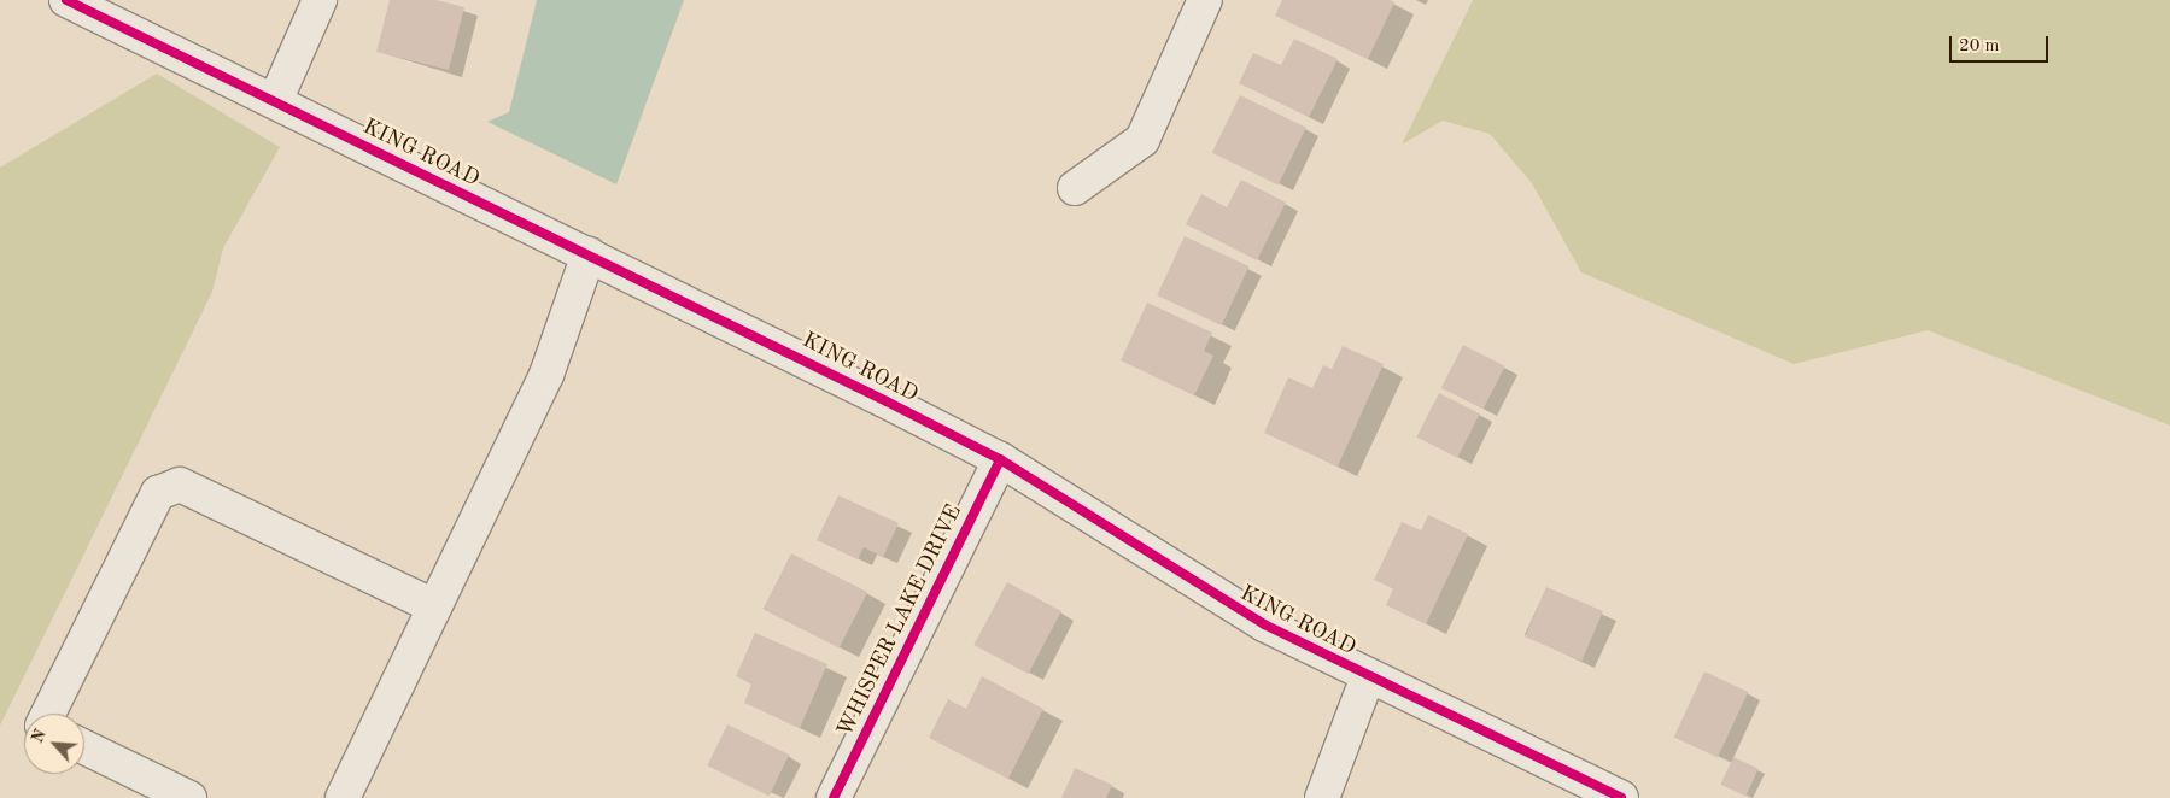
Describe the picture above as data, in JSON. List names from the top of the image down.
{
  "streets": {
    "street": ["KING ROAD", "WHISPER LAKE DRIVE"]
  },
  "crossings": [
    ["KING ROAD", "WHISPER LAKE DRIVE"]
  ],
  "scale_bar": "20 m",
  "north": "top left"
}
